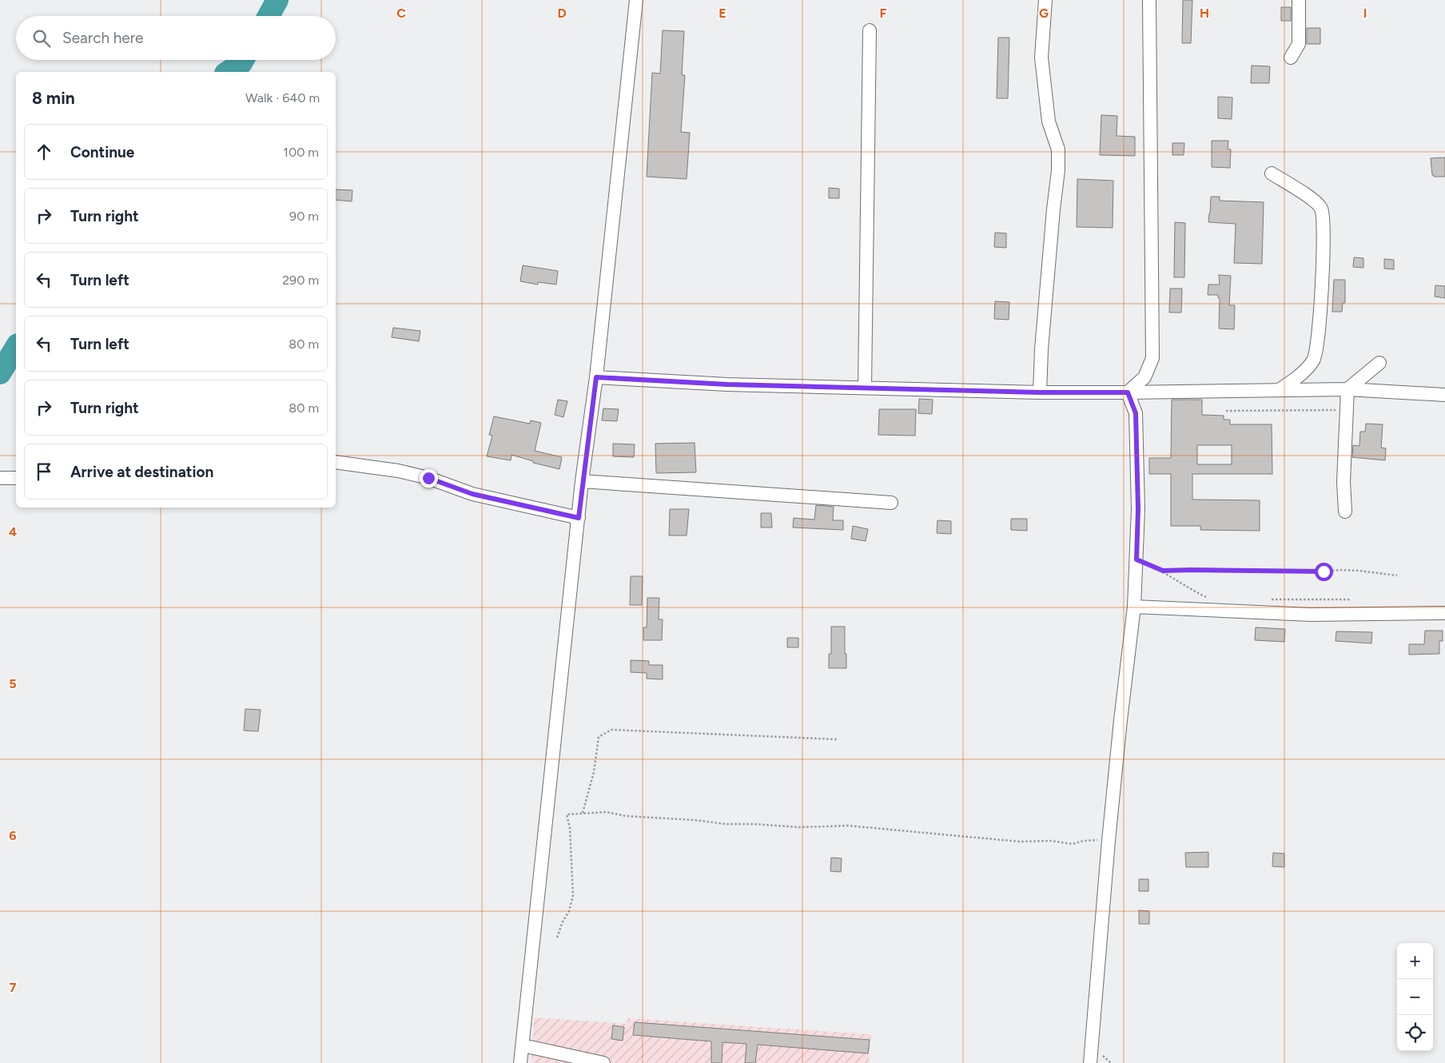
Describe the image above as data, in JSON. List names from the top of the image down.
{
  "page": {
    "search": "Search here",
    "heading": ["8 min", "Walk · 640 m"],
    "list": [
      ["Continue", "100 m"],
      ["Turn right", "90 m"],
      ["Turn left", "290 m"],
      ["Turn left", "80 m"],
      ["Turn right", "80 m"],
      "Arrive at destination"
    ],
    "map_buttons": ["+", "−"]
  },
  "grid": {
    "columns": [
      "C",
      "D",
      "E",
      "F",
      "G",
      "H",
      "I"
    ],
    "rows": [
      "4",
      "5",
      "6",
      "7"
    ]
  }
}
